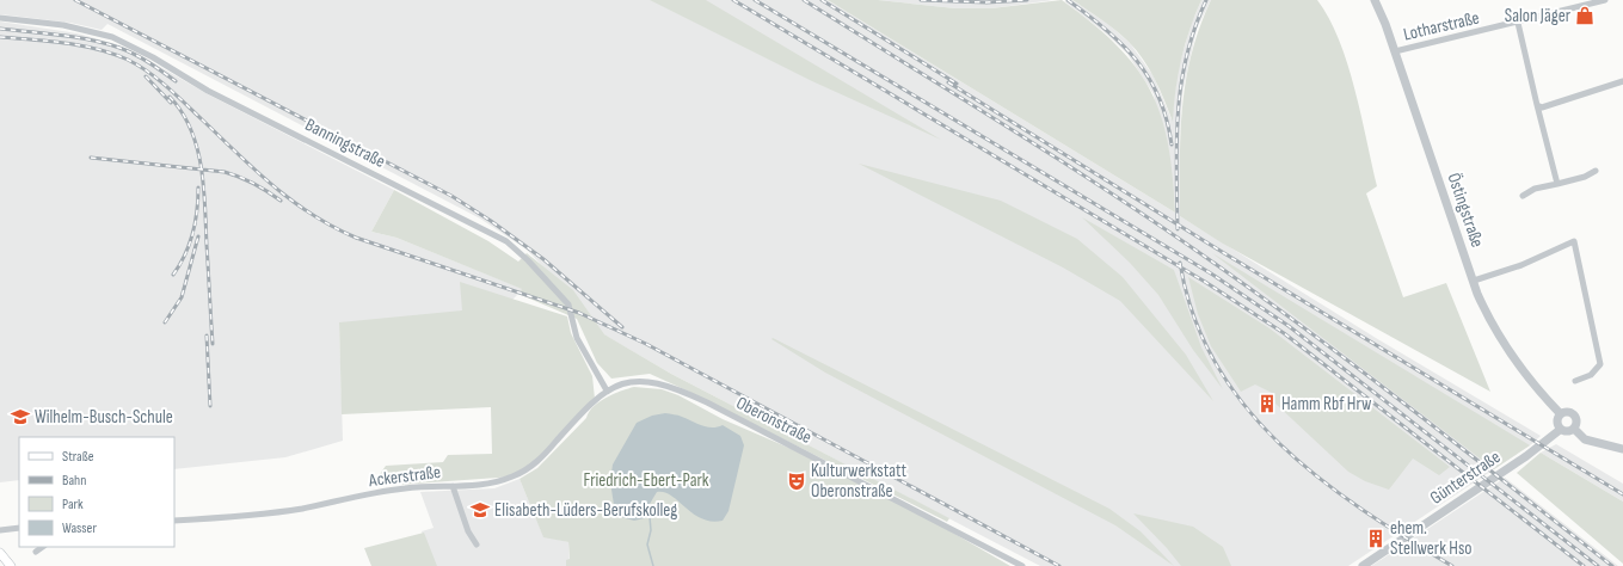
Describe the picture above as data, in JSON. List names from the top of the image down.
{
  "streets": {
    "street": [
      "Lotharstraße",
      "Banningstraße",
      "Östingstraße",
      "Oberonstraße",
      "Ackerstraße",
      "Günterstraße"
    ]
  },
  "crossings": [
    ["Lotharstraße", "Östingstraße"],
    ["Banningstraße", "Oberonstraße"],
    ["Banningstraße", "Ackerstraße"],
    ["Östingstraße", "Günterstraße"],
    ["Oberonstraße", "Ackerstraße"]
  ],
  "parks": ["Friedrich-Ebert-Park"],
  "places": {
    "shop": ["Salon Jäger"],
    "building": ["Hamm Rbf Hrw", "ehem. Stellwerk Hso"],
    "school or university": ["Wilhelm-Busch-Schule", "Elisabeth-Lüders-Berufskolleg"],
    "theatre": ["Kulturwerkstatt Oberonstraße"]
  },
  "legend": [
    "Straße",
    "Bahn",
    "Park",
    "Wasser"
  ]
}
